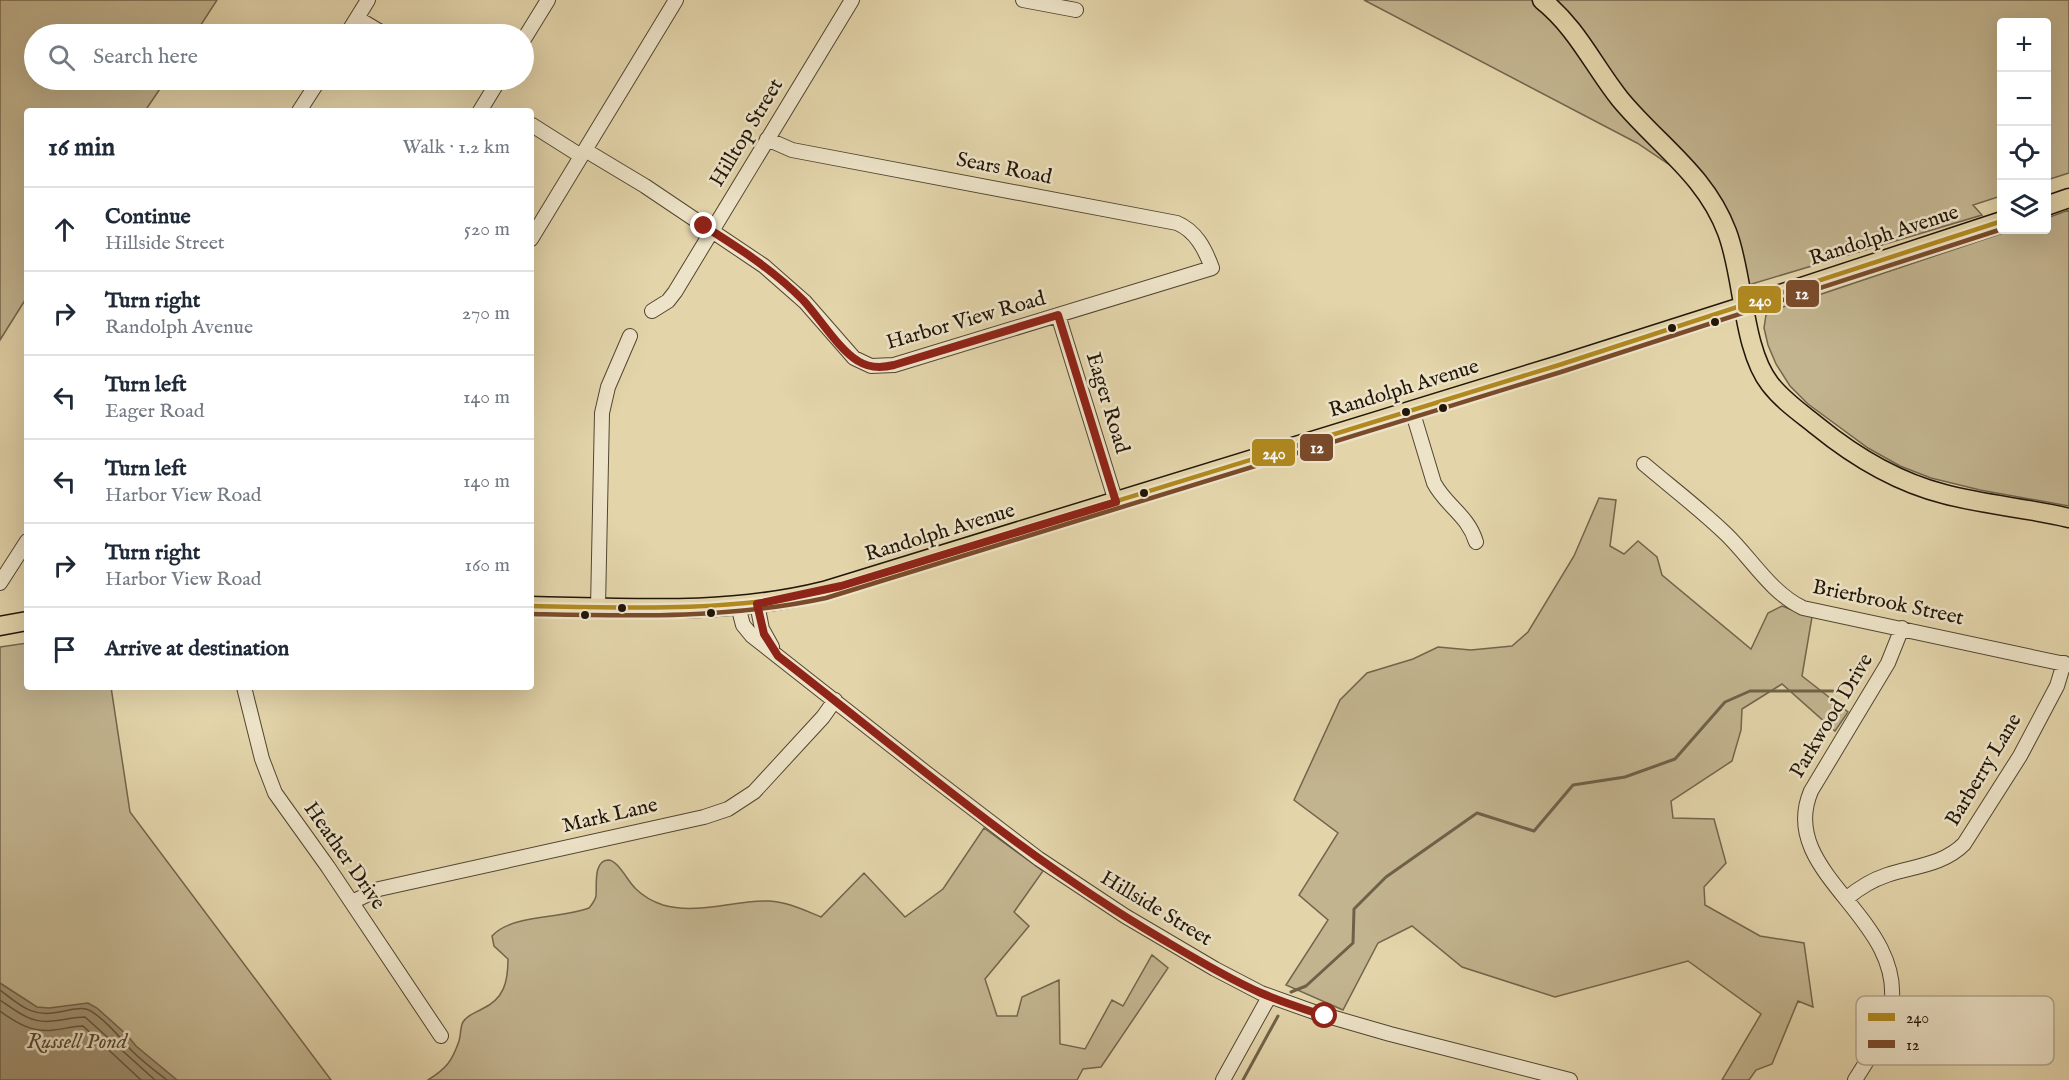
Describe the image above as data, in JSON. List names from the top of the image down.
{
  "streets": {
    "main road": ["Randolph Avenue"],
    "street": [
      "Hilltop Street",
      "Sears Road",
      "Harbor View Road",
      "Eager Road",
      "Brierbrook Street",
      "Parkwood Drive",
      "Barberry Lane",
      "Mark Lane",
      "Heather Drive",
      "Hillside Street"
    ]
  },
  "crossings": [
    ["Hilltop Street", "Sears Road"],
    ["Hilltop Street", "Harbor View Road"],
    ["Sears Road", "Harbor View Road"],
    ["Randolph Avenue", "Eager Road"],
    ["Randolph Avenue", "Hillside Street"],
    ["Harbor View Road", "Eager Road"],
    ["Brierbrook Street", "Parkwood Drive"],
    ["Brierbrook Street", "Barberry Lane"],
    ["Parkwood Drive", "Barberry Lane"],
    ["Mark Lane", "Heather Drive"],
    ["Mark Lane", "Hillside Street"]
  ],
  "water": ["Russell Pond"],
  "lines": ["transit line 240", "transit line 12"],
  "legend": ["240", "12"],
  "page": {
    "map_buttons": ["+", "−"],
    "search": "Search here",
    "heading": ["16 min", "Walk · 1.2 km"],
    "list": [
      ["Continue", "Hillside Street", "520 m"],
      ["Turn right", "Randolph Avenue", "270 m"],
      ["Turn left", "Eager Road", "140 m"],
      ["Turn left", "Harbor View Road", "140 m"],
      ["Turn right", "Harbor View Road", "160 m"],
      "Arrive at destination"
    ]
  }
}
